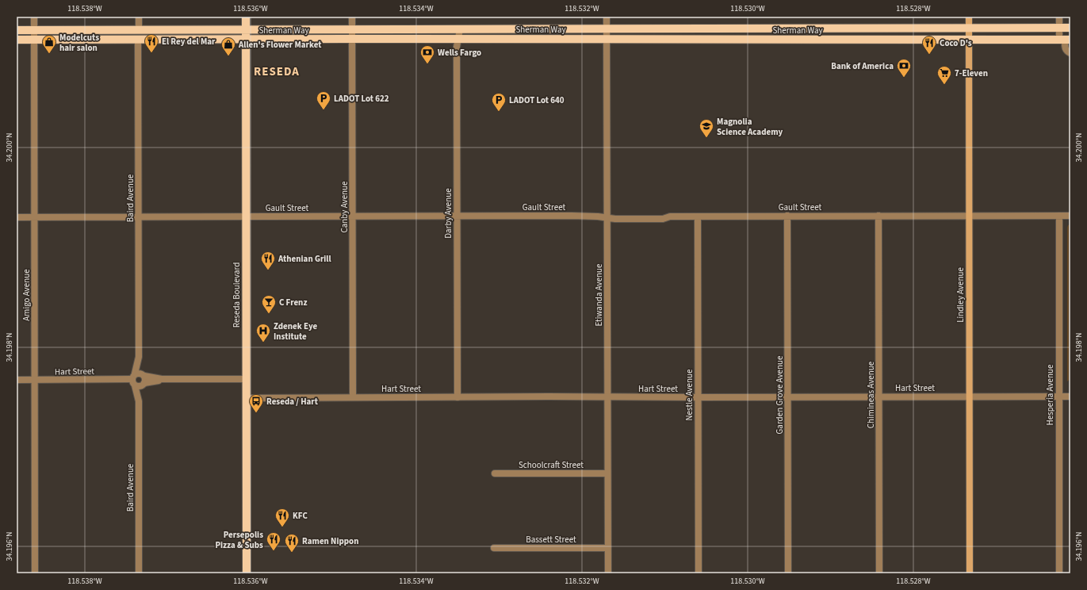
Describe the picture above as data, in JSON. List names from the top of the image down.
{
  "streets": {
    "main road": ["Sherman Way", "Reseda Boulevard", "Lindley Avenue"],
    "street": [
      "Baird Avenue",
      "Canby Avenue",
      "Gault Street",
      "Darby Avenue",
      "Amigo Avenue",
      "Etiwanda Avenue",
      "Hart Street",
      "Nestle Avenue",
      "Garden Grove Avenue",
      "Chimineas Avenue",
      "Hesperia Avenue",
      "Schoolcraft Street",
      "Bassett Street"
    ]
  },
  "crossings": [
    ["Sherman Way", "Baird Avenue"],
    ["Sherman Way", "Canby Avenue"],
    ["Sherman Way", "Darby Avenue"],
    ["Sherman Way", "Amigo Avenue"],
    ["Sherman Way", "Reseda Boulevard"],
    ["Sherman Way", "Etiwanda Avenue"],
    ["Sherman Way", "Lindley Avenue"],
    ["Baird Avenue", "Gault Street"],
    ["Baird Avenue", "Hart Street"],
    ["Canby Avenue", "Gault Street"],
    ["Canby Avenue", "Hart Street"],
    ["Gault Street", "Darby Avenue"],
    ["Gault Street", "Amigo Avenue"],
    ["Gault Street", "Reseda Boulevard"],
    ["Gault Street", "Etiwanda Avenue"],
    ["Gault Street", "Lindley Avenue"],
    ["Gault Street", "Nestle Avenue"],
    ["Gault Street", "Garden Grove Avenue"],
    ["Gault Street", "Chimineas Avenue"],
    ["Gault Street", "Hesperia Avenue"],
    ["Darby Avenue", "Hart Street"],
    ["Amigo Avenue", "Hart Street"],
    ["Reseda Boulevard", "Hart Street"],
    ["Etiwanda Avenue", "Hart Street"],
    ["Etiwanda Avenue", "Schoolcraft Street"],
    ["Etiwanda Avenue", "Bassett Street"],
    ["Lindley Avenue", "Hart Street"],
    ["Hart Street", "Nestle Avenue"],
    ["Hart Street", "Garden Grove Avenue"],
    ["Hart Street", "Chimineas Avenue"],
    ["Hart Street", "Hesperia Avenue"]
  ],
  "districts": ["RESEDA"],
  "places": {
    "restaurant": [
      "El Rey del Mar",
      "Coco D's",
      "Athenian Grill",
      "KFC",
      "Persepolis Pizza & Subs",
      "Ramen Nippon"
    ],
    "shop": ["Modelcuts hair salon", "Allen's Flower Market"],
    "bank": ["Wells Fargo", "Bank of America"],
    "supermarket": ["7-Eleven"],
    "parking": ["LADOT Lot 622", "LADOT Lot 640"],
    "school or university": ["Magnolia Science Academy"],
    "bar": ["C Frenz"],
    "hospital": ["Zdenek Eye Institute"],
    "bus stop": ["Reseda / Hart"]
  },
  "coordinates": [
    "118.538°W",
    "118.536°W",
    "118.534°W",
    "118.532°W",
    "118.530°W",
    "118.528°W",
    "34.200°N",
    "34.198°N",
    "34.196°N"
  ]
}
